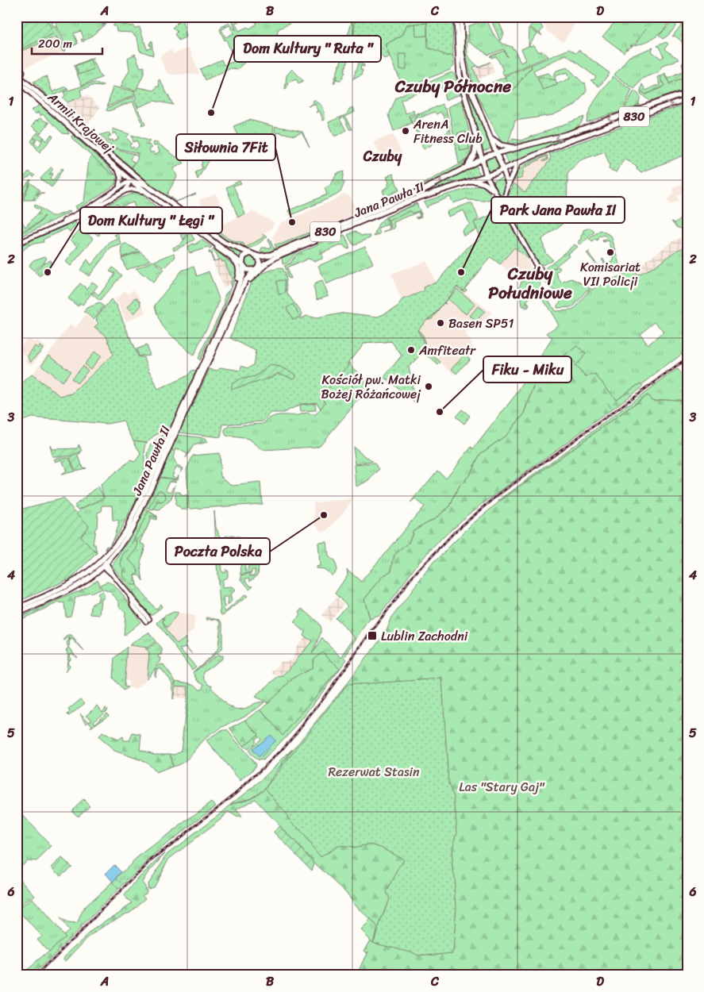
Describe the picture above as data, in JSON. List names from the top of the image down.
{
  "streets": {
    "main road": ["830", "Armii Krajowej", "Jana Pawła II"]
  },
  "crossings": [
    ["830", "Jana Pawła II"],
    ["Armii Krajowej", "Jana Pawła II"]
  ],
  "districts": ["Czuby Północne", "Czuby", "Czuby Południowe"],
  "parks": ["Rezerwat Stasin", "Las \"Stary Gaj\""],
  "places": {
    "other": [
      "Dom Kultury \" Ruta \"",
      "ArenA Fitness Club",
      "Siłownia 7Fit",
      "Komisariat VII Policji",
      "Dom Kultury \" Łęgi \"",
      "Park Jana Pawła II",
      "Basen SP51",
      "Amfiteatr",
      "Kościół pw. Matki Bożej Różańcowej",
      "Fiku - Miku",
      "Poczta Polska"
    ],
    "transit": ["Lublin Zachodni"]
  },
  "scale_bar": "200 m",
  "grid": {
    "columns": [
      "A",
      "B",
      "C",
      "D"
    ],
    "rows": [
      "1",
      "2",
      "3",
      "4",
      "5",
      "6"
    ]
  }
}
